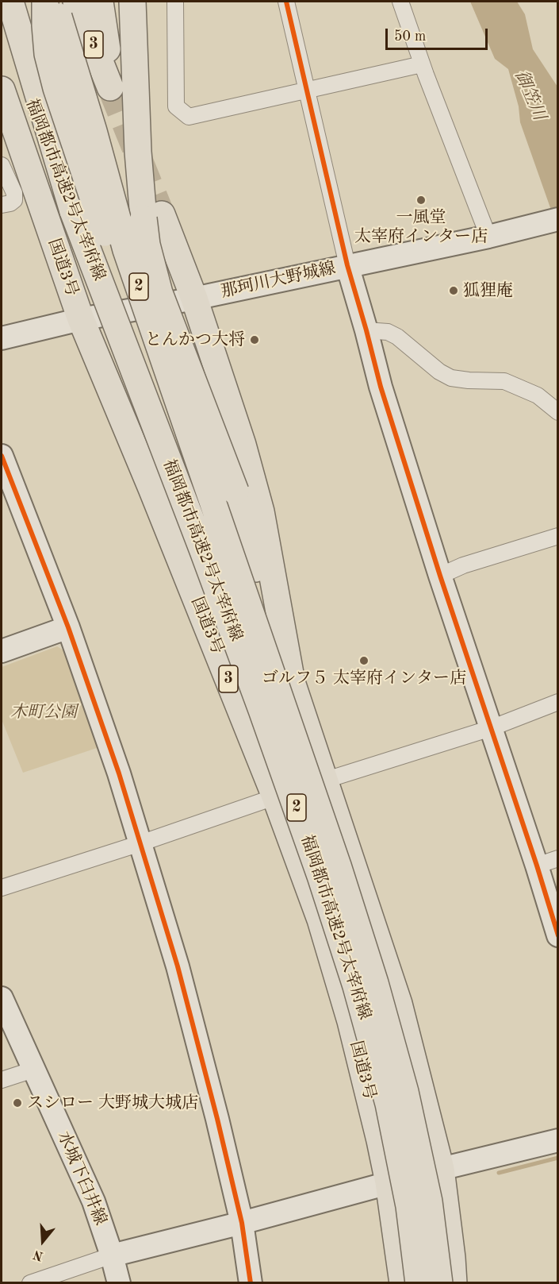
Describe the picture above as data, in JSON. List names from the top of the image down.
{
  "streets": {
    "highway": [
      "3",
      "福岡都市高速2号太宰府線",
      "国道3号",
      "2"
    ],
    "street": ["那珂川大野城線", "水城下臼井線"]
  },
  "crossings": [
    ["3", "福岡都市高速2号太宰府線"],
    ["国道3号", "那珂川大野城線"]
  ],
  "water": ["御笠川"],
  "parks": ["木町公園"],
  "places": [
    "一風堂 太宰府インター店",
    "狐狸庵",
    "とんかつ大将",
    "ゴルフ５ 太宰府インター店",
    "スシロー 大野城大城店"
  ],
  "scale_bar": "50 m",
  "north": "bottom"
}
